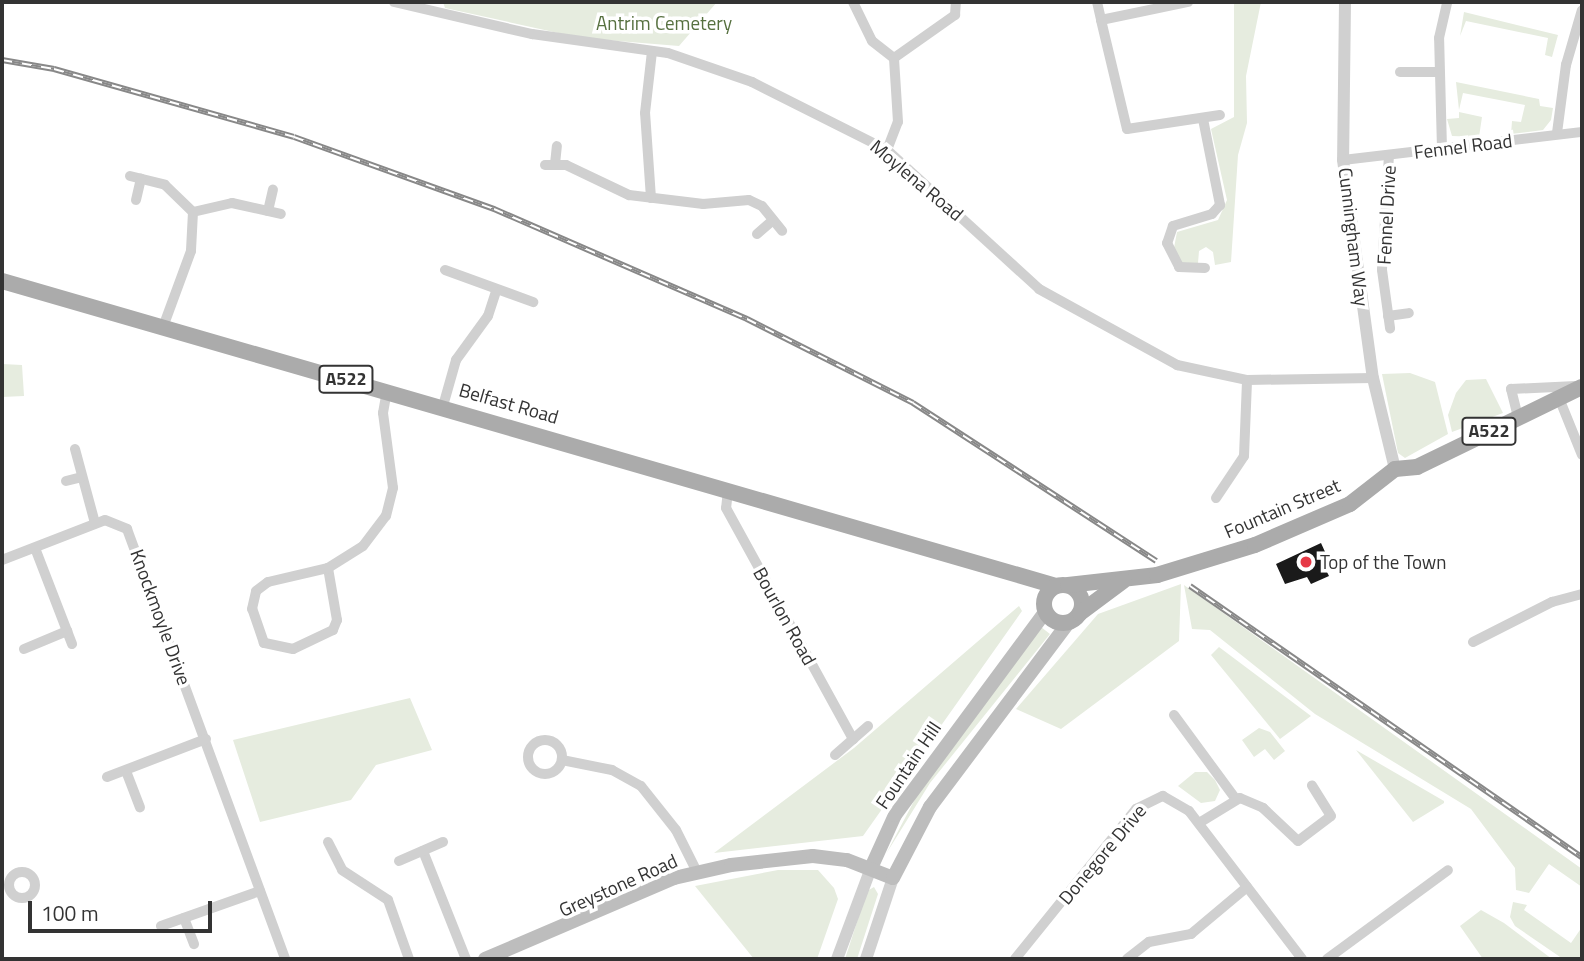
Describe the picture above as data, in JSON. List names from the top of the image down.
{
  "streets": {
    "main road": [
      "A522",
      "Belfast Road",
      "Fountain Street",
      "Fountain Hill",
      "Greystone Road"
    ],
    "street": [
      "Fennel Road",
      "Moylena Road",
      "Fennel Drive",
      "Cunningham Way",
      "Bourlon Road",
      "Knockmoyle Drive",
      "Donegore Drive"
    ]
  },
  "crossings": [
    ["Fennel Road", "Fennel Drive"],
    ["Fennel Road", "Cunningham Way"],
    ["Moylena Road", "Cunningham Way"],
    ["Cunningham Way", "Fountain Street"],
    ["A522", "Belfast Road"],
    ["A522", "Fountain Street"],
    ["A522", "Fountain Hill"],
    ["Belfast Road", "Fountain Street"],
    ["Belfast Road", "Bourlon Road"],
    ["Belfast Road", "Fountain Hill"],
    ["Fountain Street", "Fountain Hill"],
    ["Fountain Hill", "Greystone Road"]
  ],
  "parks": ["Antrim Cemetery"],
  "places": ["Top of the Town"],
  "scale_bar": "100 m"
}
